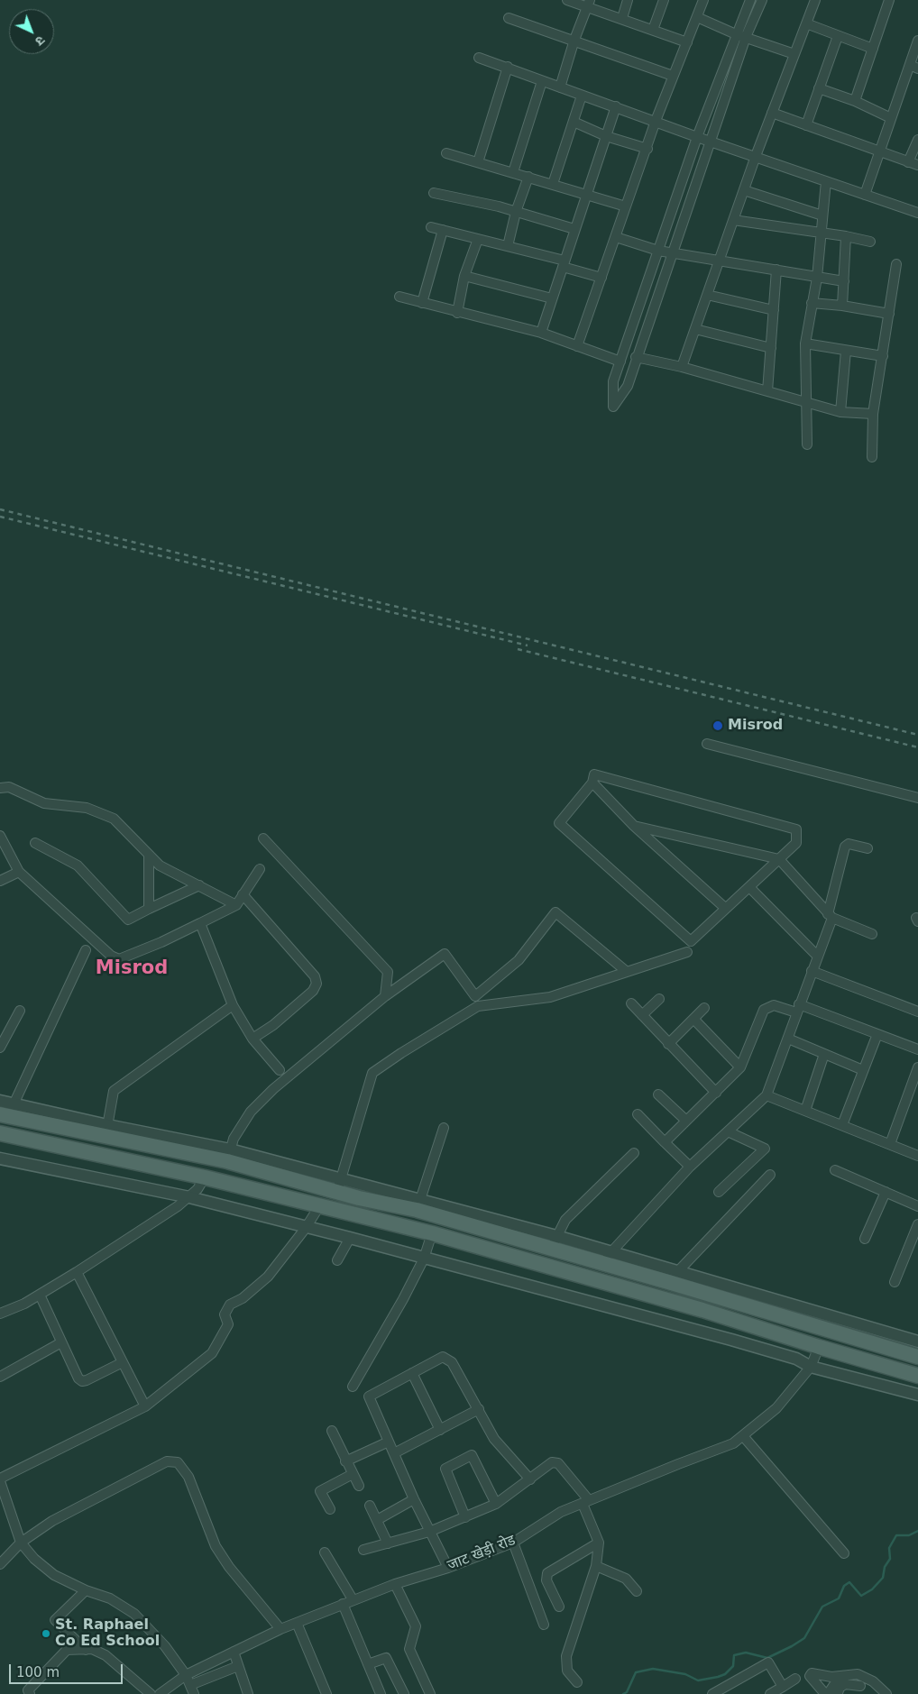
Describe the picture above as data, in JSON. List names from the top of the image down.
{
  "streets": {
    "street": ["जाट खेड़ी रोड"]
  },
  "districts": ["Misrod"],
  "places": ["Misrod", "St. Raphael Co Ed School"],
  "scale_bar": "100 m",
  "north": "bottom right"
}
